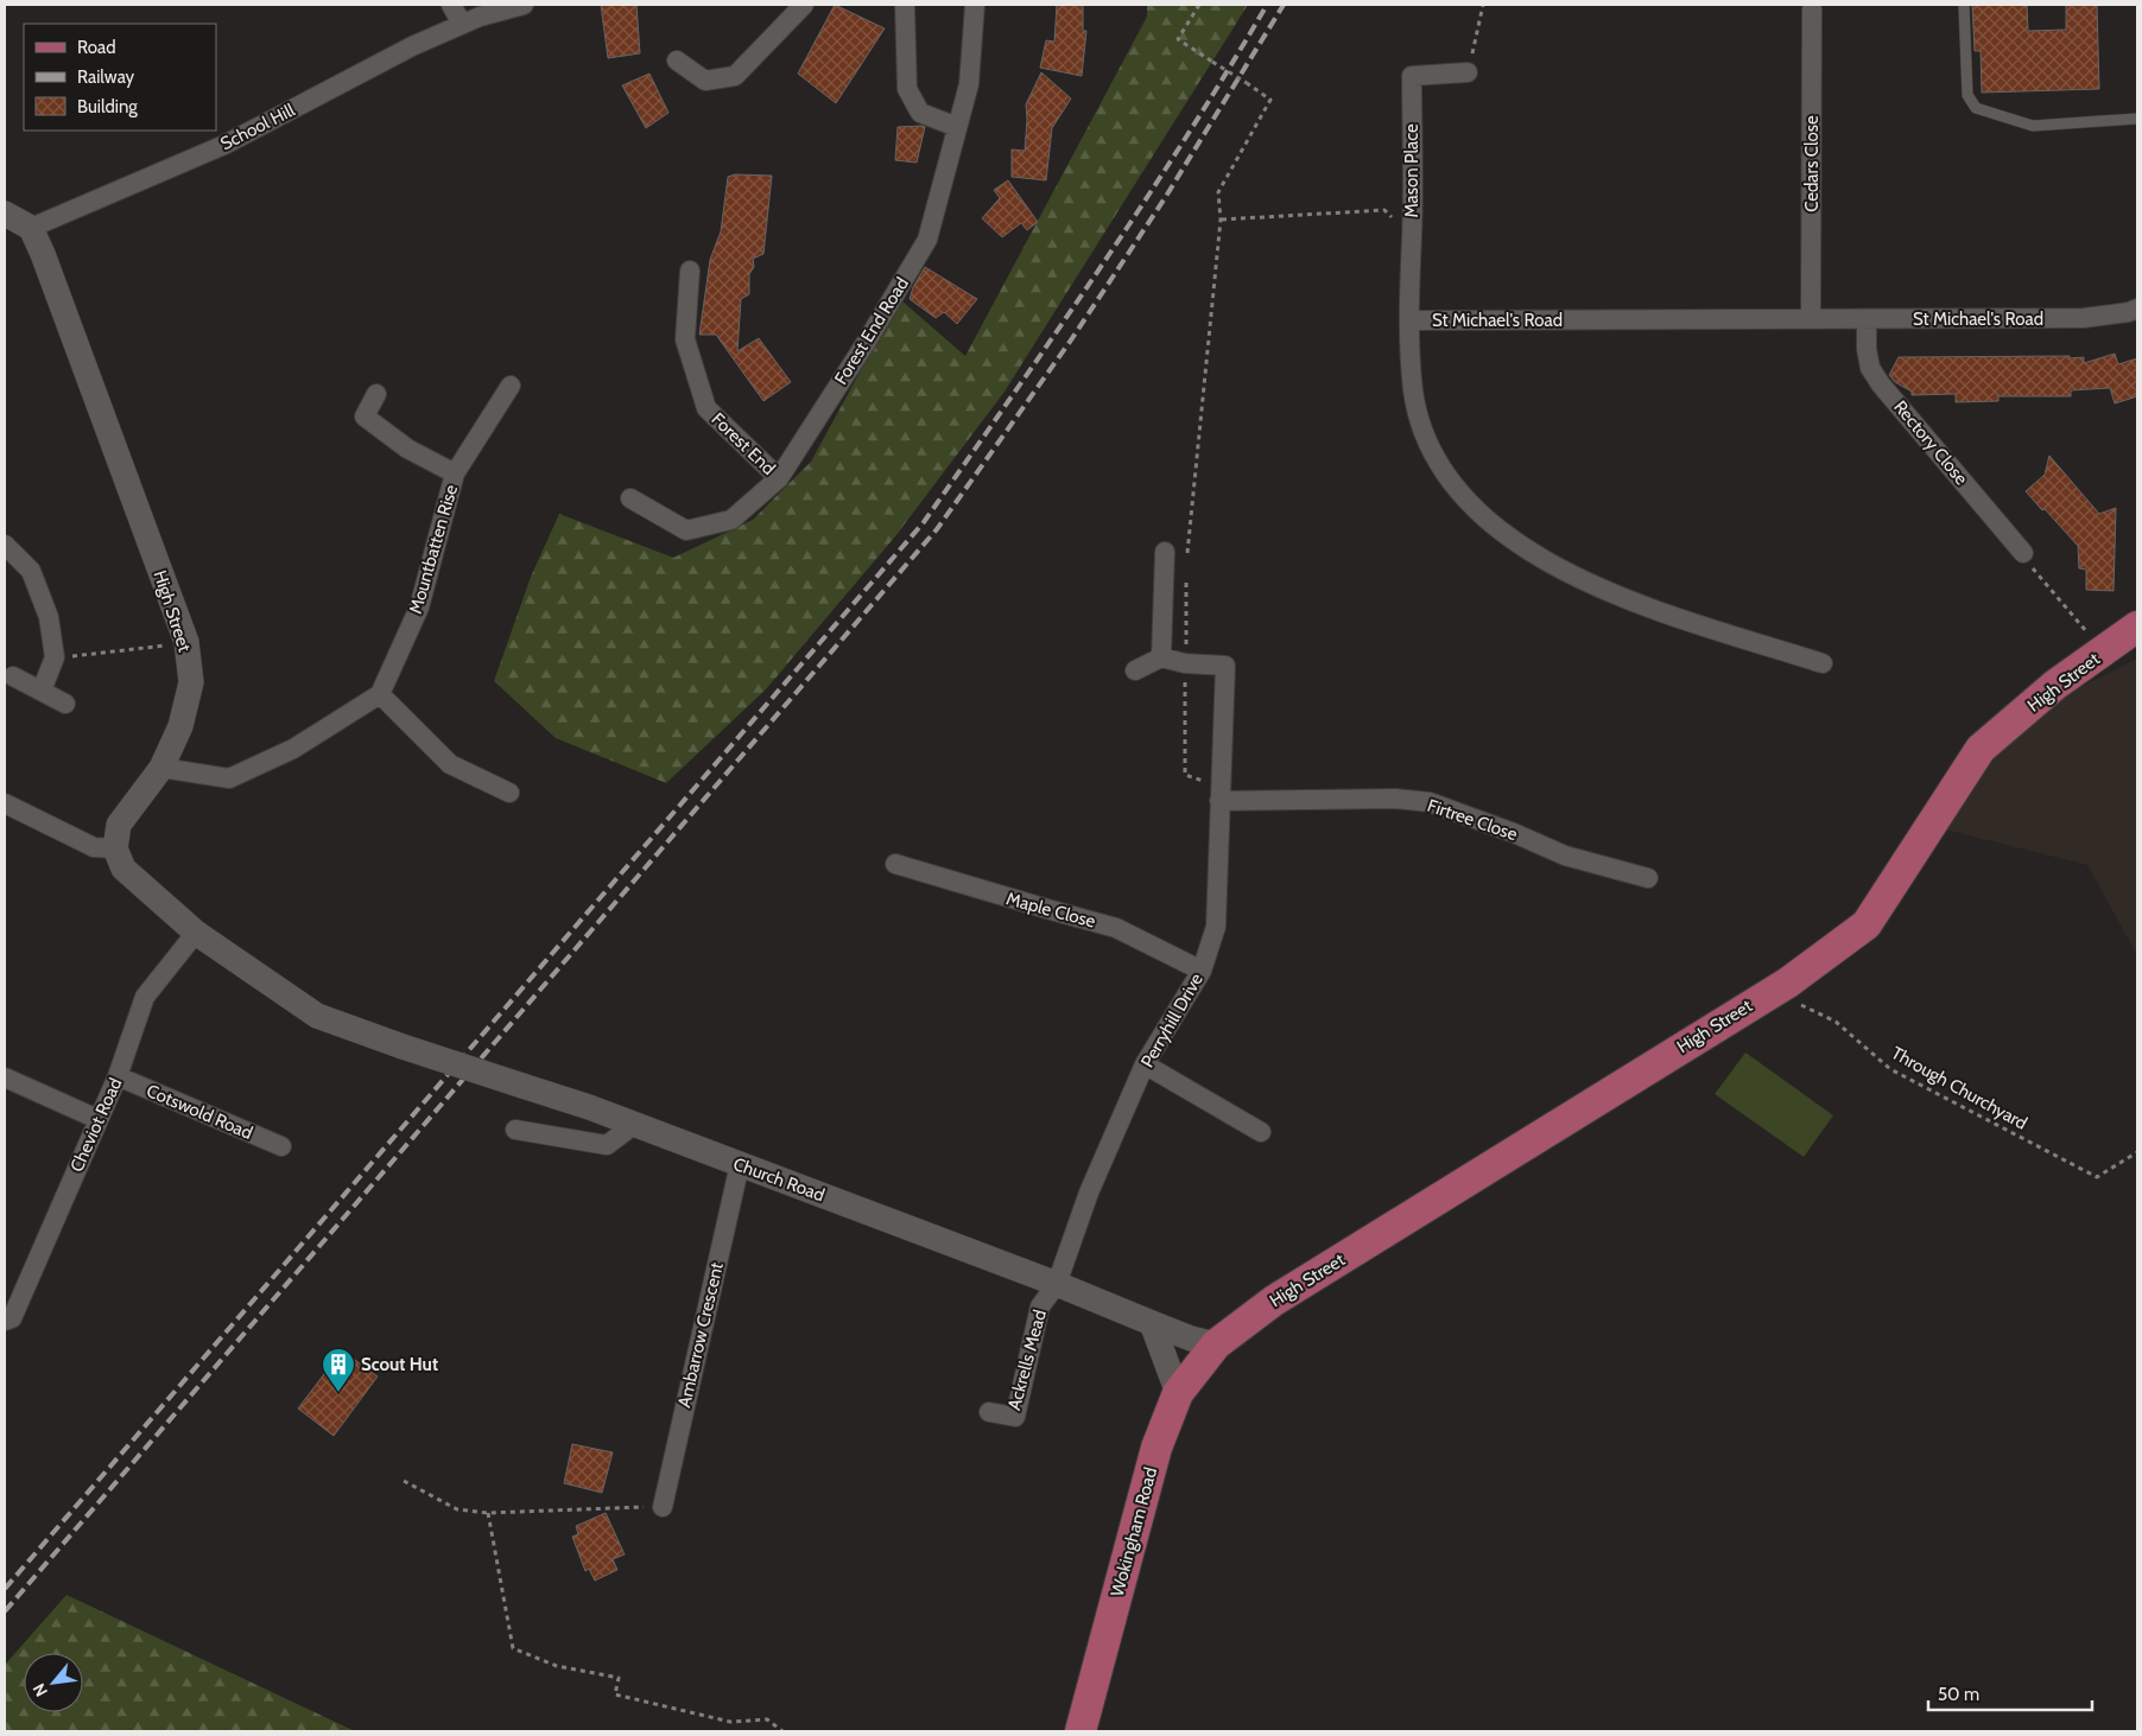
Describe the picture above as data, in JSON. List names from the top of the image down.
{
  "streets": {
    "main road": ["High Street", "Wokingham Road"],
    "street": [
      "School Hill",
      "Cedars Close",
      "Mason Place",
      "St Michael's Road",
      "Forest End Road",
      "Rectory Close",
      "Forest End",
      "Mountbatten Rise",
      "Firtree Close",
      "Maple Close",
      "Perryhill Drive",
      "Cotswold Road",
      "Cheviot Road",
      "Church Road",
      "Ambarrow Crescent",
      "Ackrells Mead"
    ],
    "path": ["Through Churchyard"]
  },
  "crossings": [
    ["School Hill", "High Street"],
    ["Cedars Close", "St Michael's Road"],
    ["Mason Place", "St Michael's Road"],
    ["St Michael's Road", "Rectory Close"],
    ["Forest End Road", "Forest End"],
    ["High Street", "Through Churchyard"],
    ["High Street", "Church Road"],
    ["High Street", "Wokingham Road"],
    ["Firtree Close", "Perryhill Drive"],
    ["Maple Close", "Perryhill Drive"],
    ["Perryhill Drive", "Church Road"],
    ["Perryhill Drive", "Ackrells Mead"],
    ["Cotswold Road", "Cheviot Road"],
    ["Cheviot Road", "Church Road"],
    ["Church Road", "Ambarrow Crescent"],
    ["Church Road", "Ackrells Mead"],
    ["Church Road", "Wokingham Road"]
  ],
  "places": {
    "building": ["Scout Hut"]
  },
  "legend": ["Road", "Railway", "Building"],
  "scale_bar": "50 m",
  "north": "bottom left"
}
